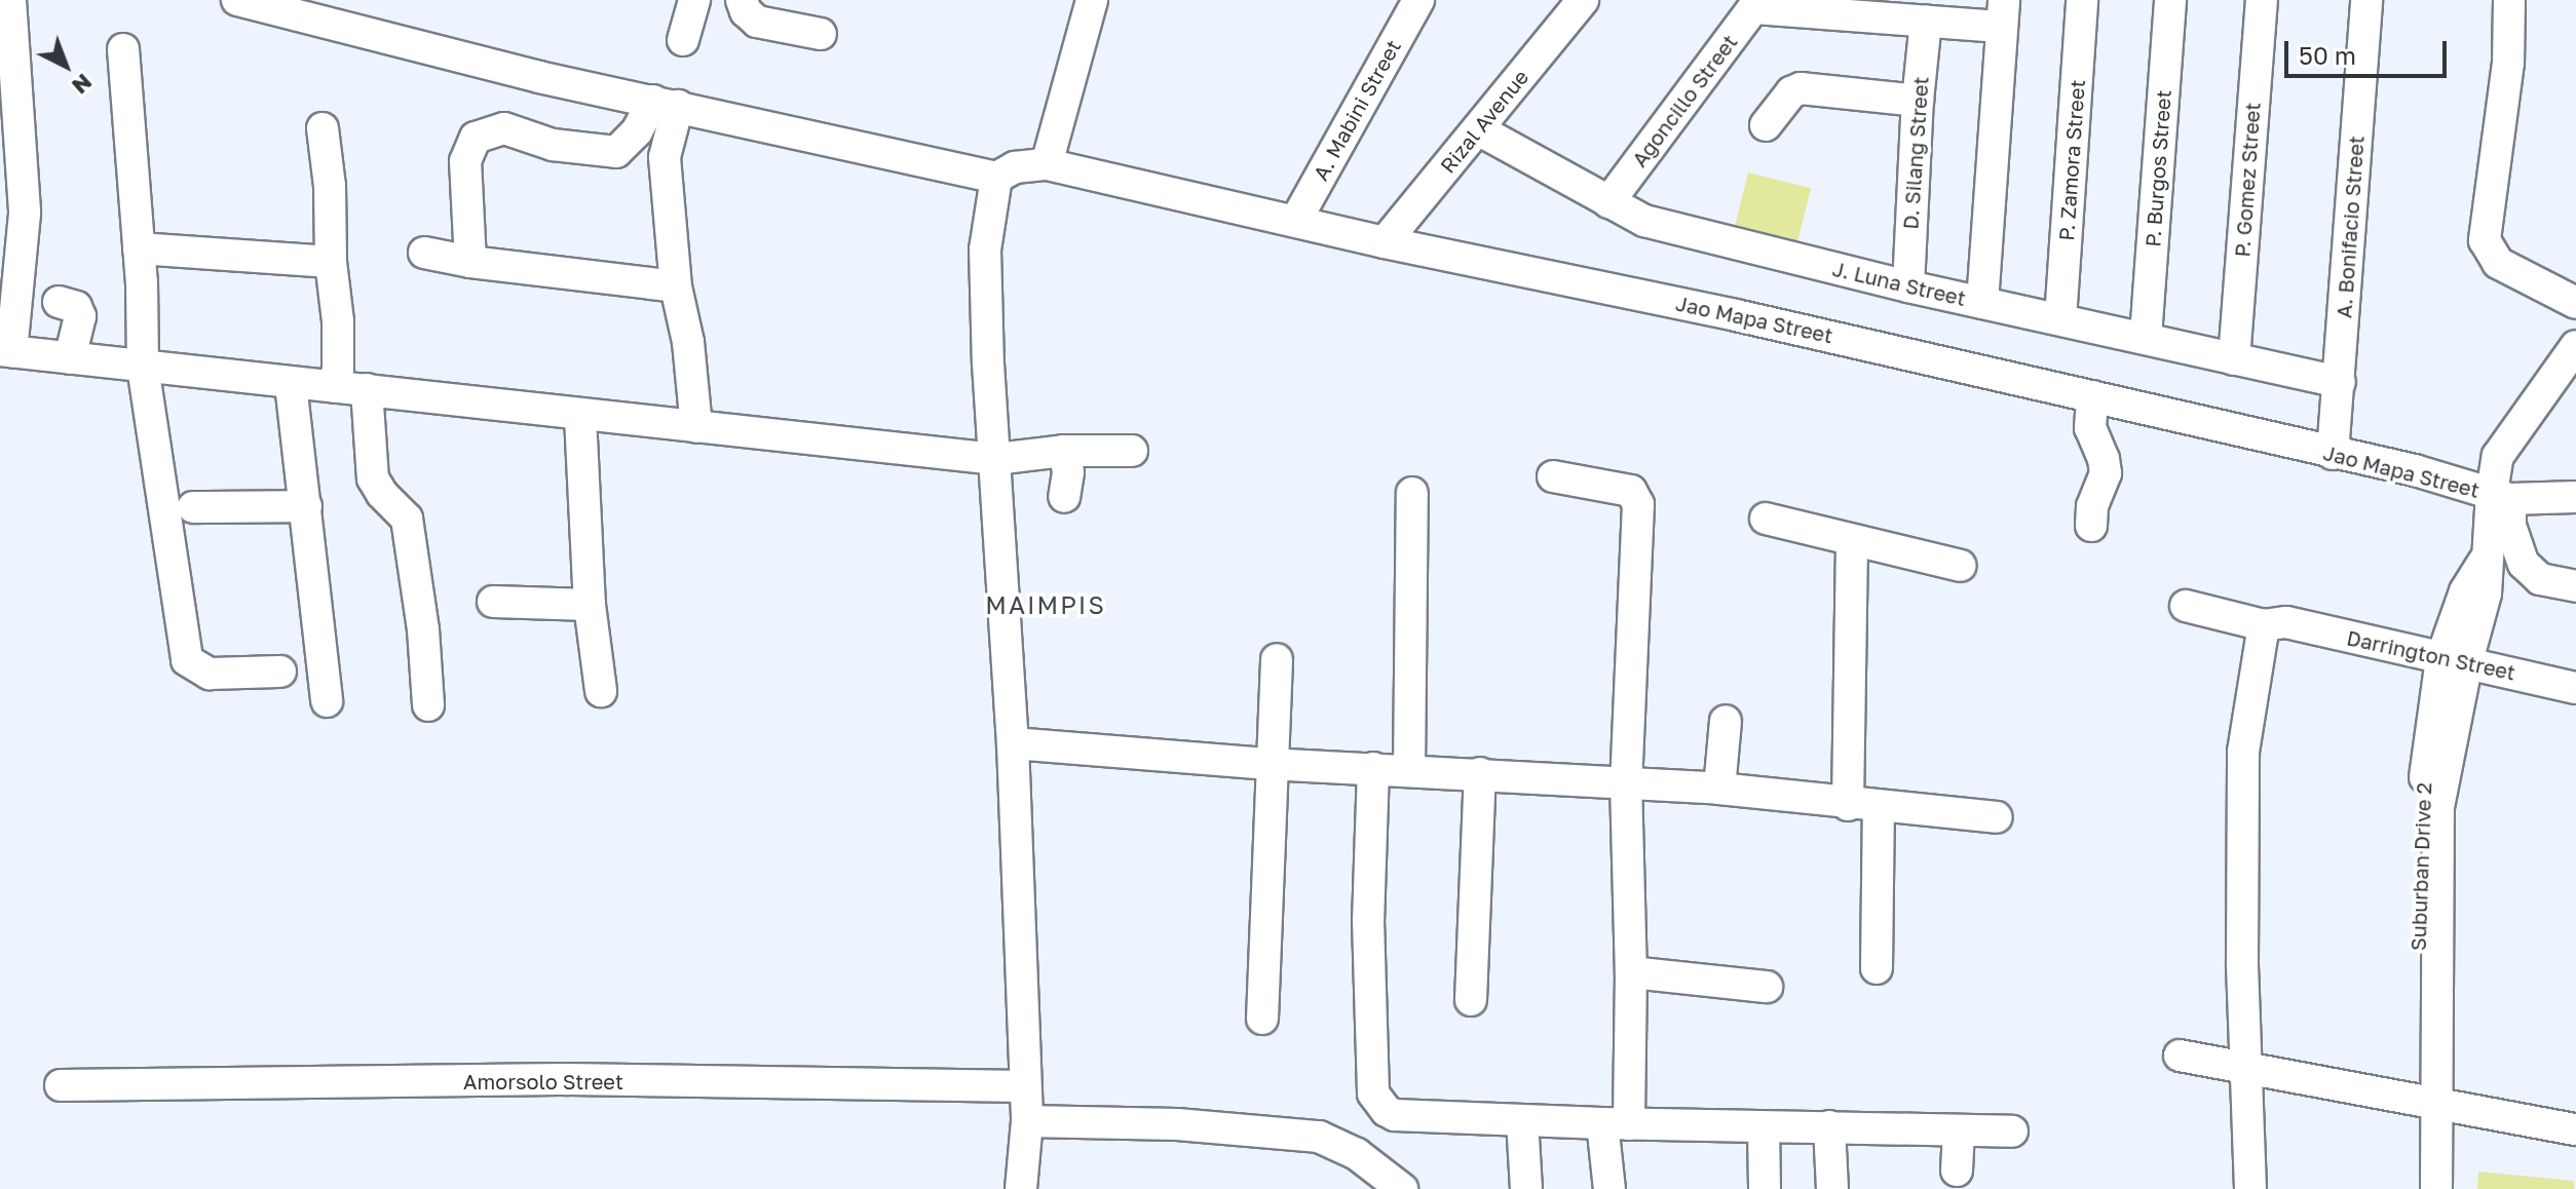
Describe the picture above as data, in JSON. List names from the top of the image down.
{
  "streets": {
    "street": [
      "Agoncillo Street",
      "A. Mabini Street",
      "Rizal Avenue",
      "D. Silang Street",
      "P. Zamora Street",
      "P. Burgos Street",
      "P. Gomez Street",
      "A. Bonifacio Street",
      "J. Luna Street",
      "Jao Mapa Street",
      "Darrington Street",
      "Suburban Drive 2",
      "Amorsolo Street"
    ]
  },
  "crossings": [
    ["Agoncillo Street", "J. Luna Street"],
    ["A. Mabini Street", "Jao Mapa Street"],
    ["Rizal Avenue", "J. Luna Street"],
    ["Rizal Avenue", "Jao Mapa Street"],
    ["D. Silang Street", "J. Luna Street"],
    ["P. Zamora Street", "J. Luna Street"],
    ["P. Burgos Street", "J. Luna Street"],
    ["P. Gomez Street", "J. Luna Street"],
    ["A. Bonifacio Street", "J. Luna Street"],
    ["A. Bonifacio Street", "Jao Mapa Street"],
    ["Jao Mapa Street", "Suburban Drive 2"],
    ["Darrington Street", "Suburban Drive 2"]
  ],
  "districts": ["MAIMPIS"],
  "scale_bar": "50 m",
  "north": "bottom right"
}
